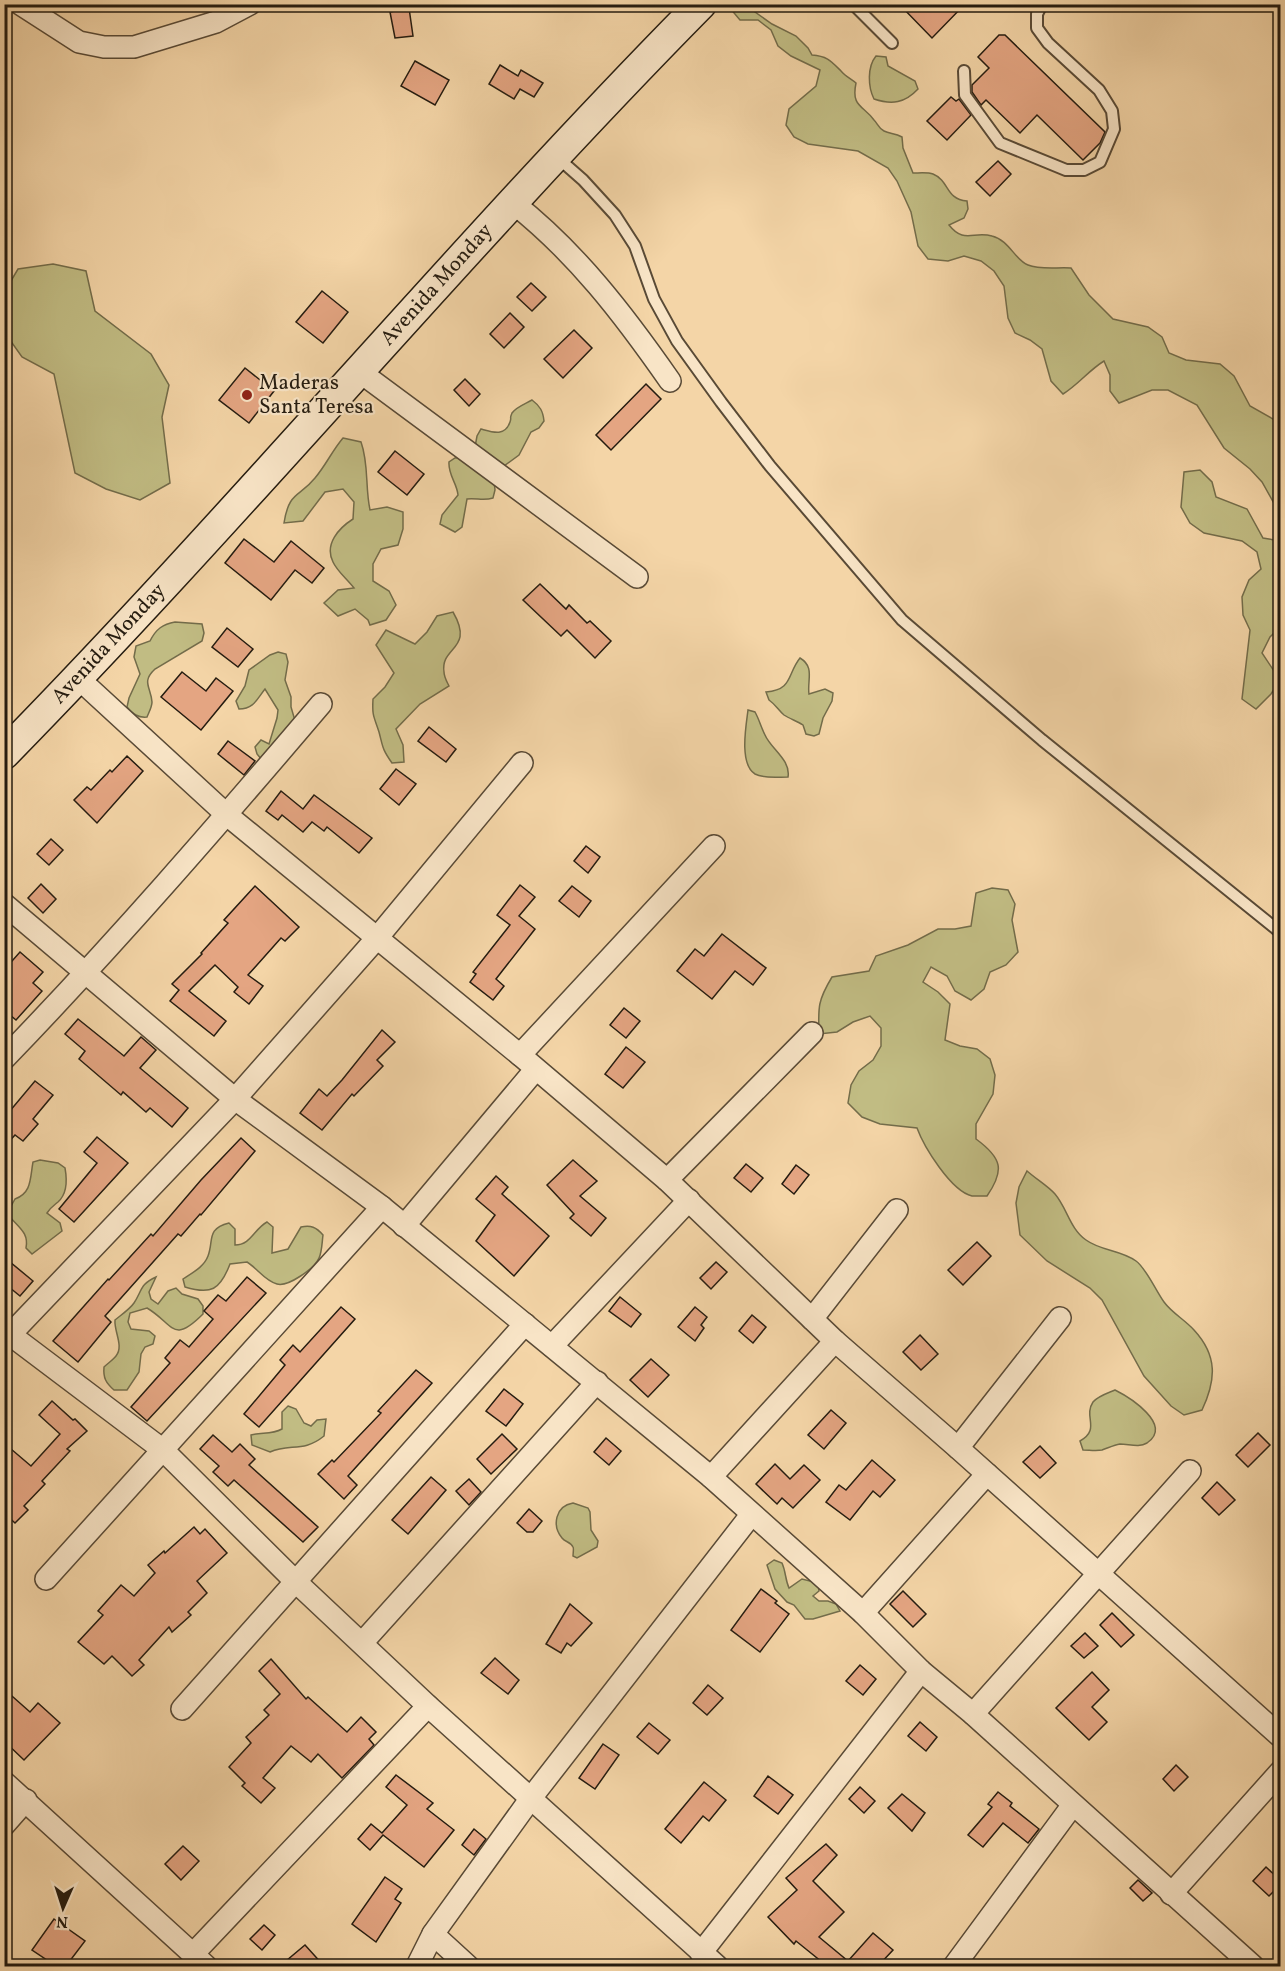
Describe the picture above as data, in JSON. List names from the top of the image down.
{
  "streets": {
    "main road": ["Avenida Monday"]
  },
  "places": ["Maderas Santa Teresa"],
  "north": "bottom"
}
